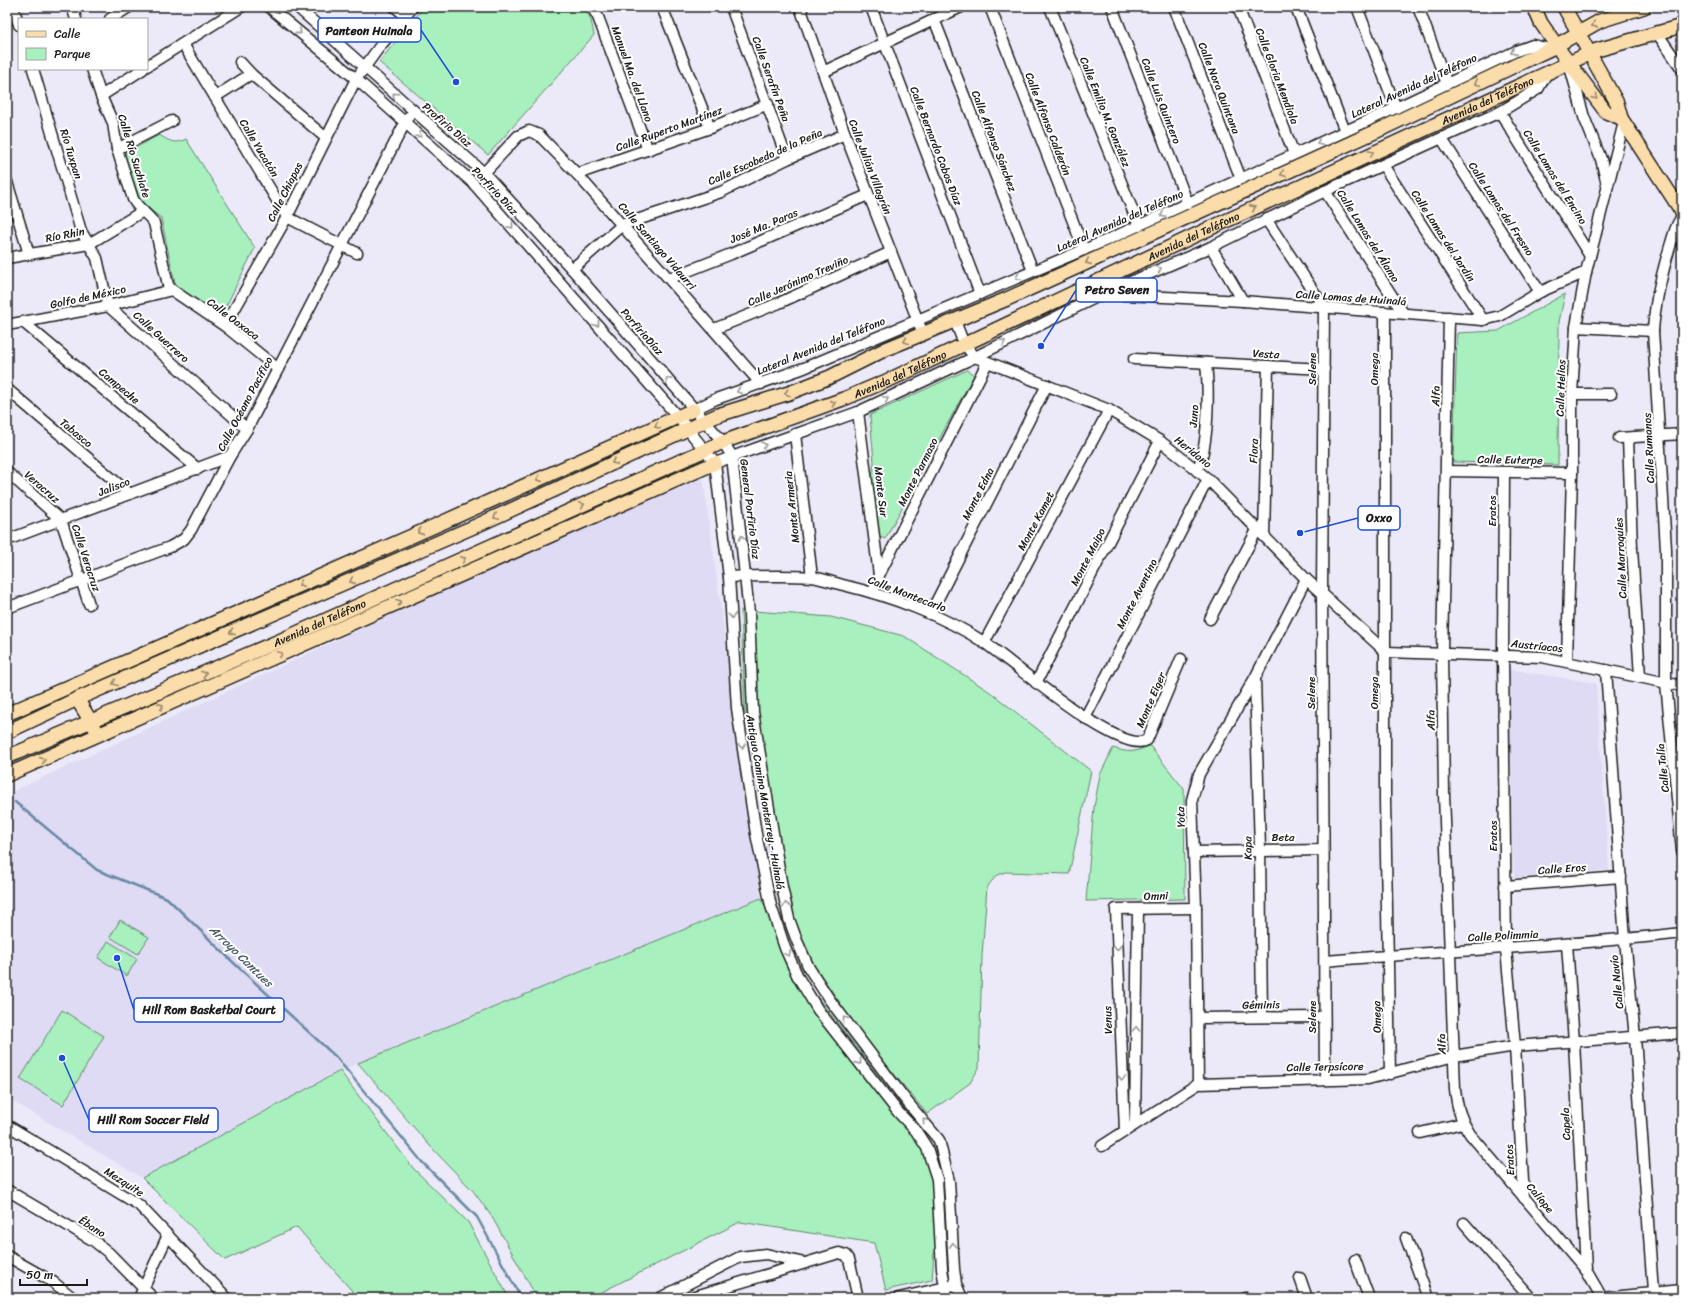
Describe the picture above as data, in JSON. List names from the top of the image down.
{
  "streets": {
    "main road": ["Avenida del Teléfono"],
    "street": [
      "Manuel Ma. del Llano",
      "Calle Gloria Mendiola",
      "Calle Serafín Peña",
      "Lateral Avenida del Teléfono",
      "Calle Nora Quintana",
      "Calle Luis Quintero",
      "Calle Emilio M. González",
      "Calle Alfonso Calderón",
      "Profirio Díaz",
      "Calle Ruperto Martínez",
      "Calle Alfonso Sánchez",
      "Calle Bernardo Cobos Díaz",
      "Calle Yucatán",
      "Río Tuxpan",
      "Calle Río Suchiate",
      "Calle Escobedo de la Peña",
      "Calle Julián Villagrán",
      "Calle Lomas del Encino",
      "Porfirio Díaz",
      "Calle Chiapas",
      "Calle Lomas del Fresno",
      "José Ma. Paras",
      "Río Rhin",
      "Calle Lomas del Álamo",
      "Calle Lomas del Jardín",
      "Calle Santiago Vidaurri",
      "Calle Jerónimo Treviño",
      "Golfo de México",
      "Calle Lomas de Huinalá",
      "Calle Oaxaca",
      "PorfirioDíaz",
      "Calle Guerrero",
      "Vesta",
      "Selene",
      "Omega",
      "Campeche",
      "Calle Helios",
      "Alfa",
      "Calle Océano Pacífico",
      "Juno",
      "Tabasco",
      "Calle Rumanos",
      "Flora",
      "Heridano",
      "Calle Euterpe",
      "Monte Parmaso",
      "Veracruz",
      "Jalisco",
      "Monte Sur",
      "Monte Edna",
      "Monte Armeria",
      "General Porfirio Díaz",
      "Eratos",
      "Monte Kamet",
      "Monte Maipo",
      "Calle Veracruz",
      "Calle Marroquíes",
      "Calle Montecarlo",
      "Monte Aventino",
      "Austríacos",
      "Monte Eiger",
      "Calle Talía",
      "Antiguo Camino Monterrey - Huinalá",
      "Yota",
      "Beta",
      "Kapa",
      "Calle Eros",
      "Omni",
      "Calle Polimmia",
      "Calle Navío",
      "Géminis",
      "Venus",
      "Calle Terpsícore",
      "Capela",
      "Mezquite",
      "Calíope",
      "Ébano"
    ]
  },
  "crossings": [
    ["Manuel Ma. del Llano", "Calle Ruperto Martínez"],
    ["Calle Gloria Mendiola", "Lateral Avenida del Teléfono"],
    ["Calle Serafín Peña", "Calle Ruperto Martínez"],
    ["Calle Serafín Peña", "Calle Escobedo de la Peña"],
    ["Lateral Avenida del Teléfono", "Calle Nora Quintana"],
    ["Lateral Avenida del Teléfono", "Avenida del Teléfono"],
    ["Lateral Avenida del Teléfono", "Calle Luis Quintero"],
    ["Lateral Avenida del Teléfono", "Calle Emilio M. González"],
    ["Lateral Avenida del Teléfono", "Calle Alfonso Calderón"],
    ["Lateral Avenida del Teléfono", "Calle Alfonso Sánchez"],
    ["Lateral Avenida del Teléfono", "Calle Bernardo Cobos Díaz"],
    ["Lateral Avenida del Teléfono", "Calle Julián Villagrán"],
    ["Lateral Avenida del Teléfono", "Calle Santiago Vidaurri"],
    ["Lateral Avenida del Teléfono", "PorfirioDíaz"],
    ["Lateral Avenida del Teléfono", "General Porfirio Díaz"],
    ["Avenida del Teléfono", "Calle Julián Villagrán"],
    ["Avenida del Teléfono", "Heridano"],
    ["Avenida del Teléfono", "General Porfirio Díaz"],
    ["Profirio Díaz", "Calle Escobedo de la Peña"],
    ["Profirio Díaz", "Calle Chiapas"],
    ["Profirio Díaz", "Calle Santiago Vidaurri"],
    ["Profirio Díaz", "PorfirioDíaz"],
    ["Profirio Díaz", "Calle Océano Pacífico"],
    ["Calle Ruperto Martínez", "Calle Santiago Vidaurri"],
    ["Calle Yucatán", "Calle Chiapas"],
    ["Río Tuxpan", "Río Rhin"],
    ["Calle Río Suchiate", "Río Rhin"],
    ["Calle Río Suchiate", "Golfo de México"],
    ["Calle Río Suchiate", "Calle Oaxaca"],
    ["Calle Escobedo de la Peña", "Calle Julián Villagrán"],
    ["Calle Escobedo de la Peña", "Calle Santiago Vidaurri"],
    ["Calle Escobedo de la Peña", "PorfirioDíaz"],
    ["Calle Julián Villagrán", "José Ma. Paras"],
    ["Calle Julián Villagrán", "Calle Jerónimo Treviño"],
    ["Calle Lomas del Encino", "Calle Helios"],
    ["Porfirio Díaz", "Calle Chiapas"],
    ["Porfirio Díaz", "Calle Océano Pacífico"],
    ["Calle Chiapas", "Calle Oaxaca"],
    ["Calle Lomas del Fresno", "Calle Lomas de Huinalá"],
    ["José Ma. Paras", "Calle Santiago Vidaurri"],
    ["Calle Lomas del Álamo", "Calle Lomas de Huinalá"],
    ["Calle Lomas del Jardín", "Calle Lomas de Huinalá"],
    ["Calle Santiago Vidaurri", "Calle Jerónimo Treviño"],
    ["Golfo de México", "Calle Oaxaca"],
    ["Golfo de México", "Calle Guerrero"],
    ["Golfo de México", "Campeche"],
    ["Calle Lomas de Huinalá", "Selene"],
    ["Calle Lomas de Huinalá", "Omega"],
    ["Calle Lomas de Huinalá", "Calle Helios"],
    ["Calle Lomas de Huinalá", "Alfa"],
    ["Calle Oaxaca", "Calle Océano Pacífico"],
    ["PorfirioDíaz", "General Porfirio Díaz"],
    ["Calle Guerrero", "Calle Océano Pacífico"],
    ["Vesta", "Selene"],
    ["Vesta", "Juno"],
    ["Vesta", "Flora"],
    ["Selene", "Heridano"],
    ["Selene", "Beta"],
    ["Selene", "Calle Polimmia"],
    ["Selene", "Géminis"],
    ["Selene", "Calle Terpsícore"],
    ["Omega", "Heridano"],
    ["Omega", "Austríacos"],
    ["Omega", "Calle Polimmia"],
    ["Omega", "Calle Terpsícore"],
    ["Campeche", "Jalisco"],
    ["Calle Helios", "Calle Euterpe"],
    ["Calle Helios", "Austríacos"],
    ["Alfa", "Calle Euterpe"],
    ["Alfa", "Austríacos"],
    ["Alfa", "Calle Polimmia"],
    ["Alfa", "Calle Terpsícore"],
    ["Alfa", "Calíope"],
    ["Calle Océano Pacífico", "Jalisco"],
    ["Calle Océano Pacífico", "Calle Veracruz"],
    ["Juno", "Heridano"],
    ["Tabasco", "Jalisco"],
    ["Calle Rumanos", "Calle Marroquíes"],
    ["Calle Rumanos", "Austríacos"],
    ["Calle Rumanos", "Calle Talía"],
    ["Flora", "Heridano"],
    ["Heridano", "Monte Parmaso"],
    ["Heridano", "Monte Edna"],
    ["Heridano", "Monte Kamet"],
    ["Heridano", "Monte Maipo"],
    ["Heridano", "Monte Aventino"],
    ["Heridano", "Austríacos"],
    ["Heridano", "Yota"],
    ["Calle Euterpe", "Eratos"],
    ["Monte Parmaso", "Monte Sur"],
    ["Monte Parmaso", "Calle Montecarlo"],
    ["Veracruz", "Jalisco"],
    ["Veracruz", "Calle Veracruz"],
    ["Jalisco", "Calle Veracruz"],
    ["Monte Edna", "Calle Montecarlo"],
    ["Monte Armeria", "Calle Montecarlo"],
    ["General Porfirio Díaz", "Calle Montecarlo"],
    ["General Porfirio Díaz", "Antiguo Camino Monterrey - Huinalá"],
    ["Eratos", "Austríacos"],
    ["Eratos", "Calle Eros"],
    ["Eratos", "Calle Polimmia"],
    ["Eratos", "Calle Terpsícore"],
    ["Eratos", "Calíope"],
    ["Monte Kamet", "Calle Montecarlo"],
    ["Monte Maipo", "Calle Montecarlo"],
    ["Calle Marroquíes", "Austríacos"],
    ["Calle Montecarlo", "Monte Aventino"],
    ["Calle Montecarlo", "Monte Eiger"],
    ["Calle Montecarlo", "Antiguo Camino Monterrey - Huinalá"],
    ["Austríacos", "Calle Talía"],
    ["Austríacos", "Calle Navío"],
    ["Yota", "Beta"],
    ["Yota", "Kapa"],
    ["Yota", "Omni"],
    ["Yota", "Géminis"],
    ["Yota", "Calle Terpsícore"],
    ["Beta", "Kapa"],
    ["Kapa", "Géminis"],
    ["Calle Eros", "Calle Navío"],
    ["Omni", "Venus"],
    ["Calle Polimmia", "Calle Navío"],
    ["Calle Polimmia", "Capela"],
    ["Calle Navío", "Calle Terpsícore"],
    ["Calle Terpsícore", "Capela"],
    ["Capela", "Calíope"]
  ],
  "one_way": ["Porfirio Díaz", "PorfirioDíaz", "General Porfirio Díaz"],
  "water": ["Arroyo Cantues"],
  "places": [
    "Panteon Huinala",
    "Petro Seven",
    "Oxxo",
    "Hill Rom Basketbal Court",
    "Hill Rom Soccer Field"
  ],
  "legend": ["Calle", "Parque"],
  "scale_bar": "50 m"
}
